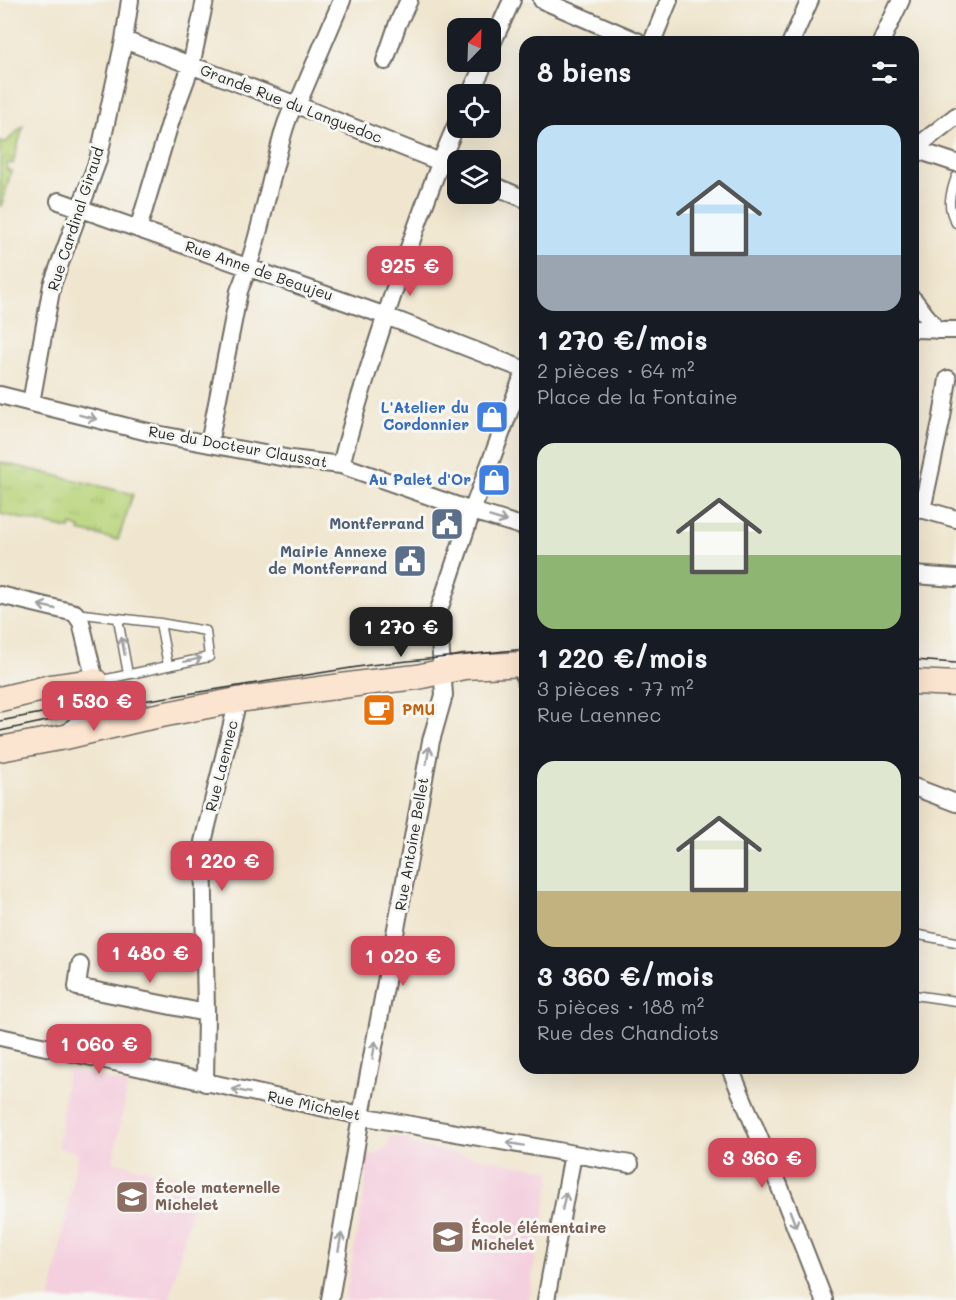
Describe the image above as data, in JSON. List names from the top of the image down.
{
  "streets": {
    "street": [
      "Grande Rue du Languedoc",
      "Rue Cardinal Giraud",
      "Rue Anne de Beaujeu",
      "Rue du Docteur Claussat",
      "Rue Laennec",
      "Rue Antoine Bellet",
      "Rue Michelet"
    ]
  },
  "crossings": [
    ["Grande Rue du Languedoc", "Rue Cardinal Giraud"],
    ["Rue Cardinal Giraud", "Rue Anne de Beaujeu"],
    ["Rue Cardinal Giraud", "Rue du Docteur Claussat"],
    ["Rue du Docteur Claussat", "Rue Antoine Bellet"],
    ["Rue Laennec", "Rue Michelet"],
    ["Rue Antoine Bellet", "Rue Michelet"]
  ],
  "one_way": ["Rue du Docteur Claussat", "Rue Antoine Bellet", "Rue Michelet"],
  "places": {
    "shop": ["L'Atelier du Cordonnier", "Au Palet d'Or"],
    "public building": ["Montferrand", "Mairie Annexe de Montferrand"],
    "cafe": ["PMU"],
    "school or university": ["École maternelle Michelet", "École élémentaire Michelet"]
  },
  "north": "top right",
  "page": {
    "heading": "8 biens",
    "list": [
      {
        "name": "1 270 €/mois",
        "note": "2 pièces · 64 m² · Place de la Fontaine"
      },
      {
        "name": "1 220 €/mois",
        "note": "3 pièces · 77 m² · Rue Laennec"
      },
      {
        "name": "3 360 €/mois",
        "note": "5 pièces · 188 m² · Rue des Chandiots"
      }
    ],
    "price": [
      "925 €",
      "1 270 €",
      "1 530 €",
      "1 220 €",
      "1 480 €",
      "1 020 €",
      "1 060 €",
      "3 360 €"
    ]
  }
}
